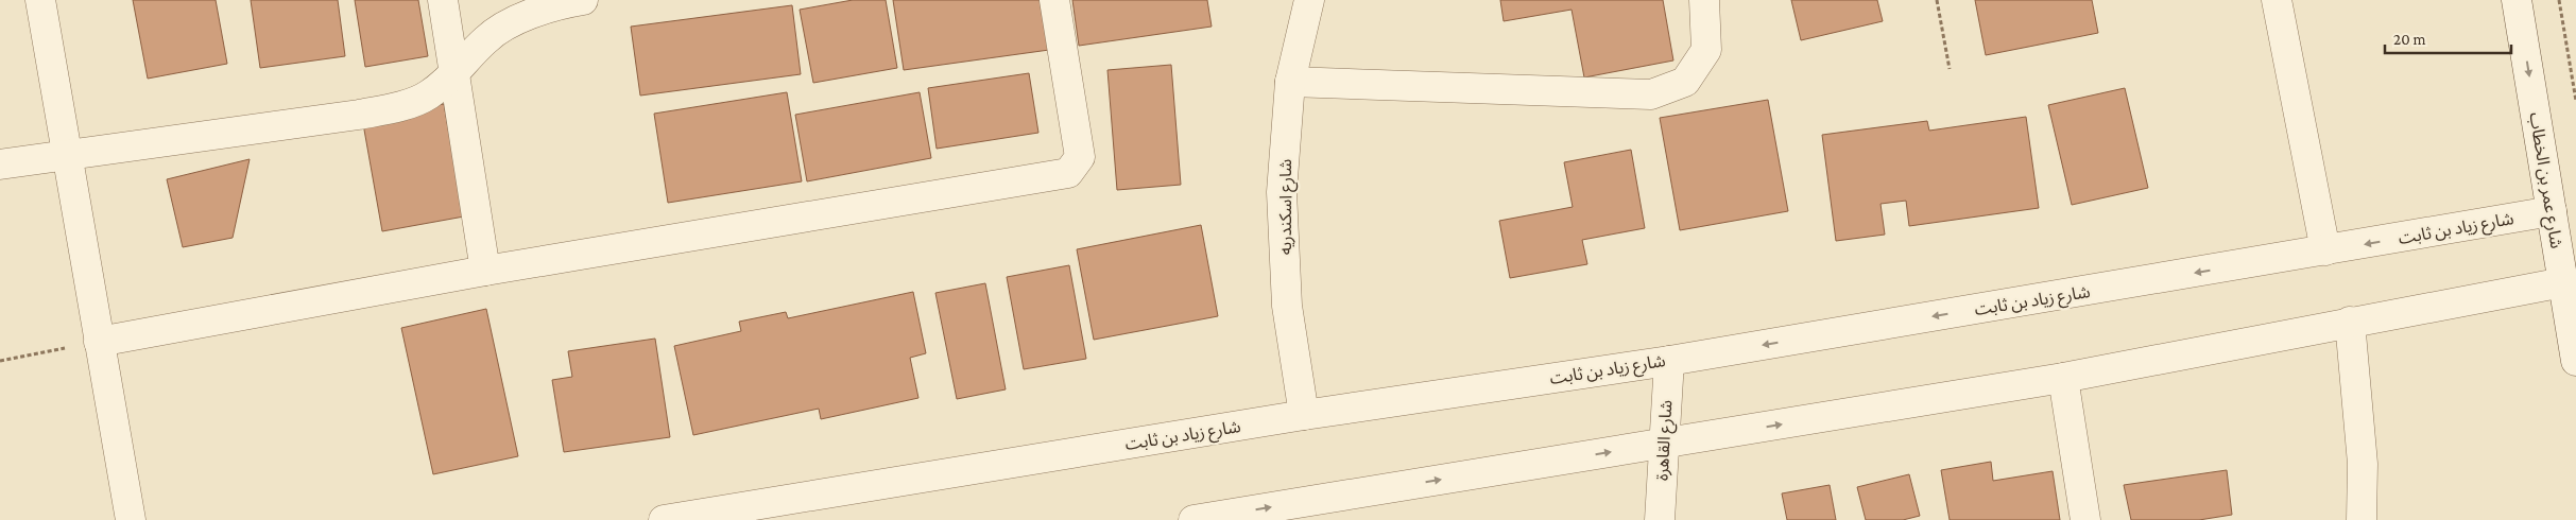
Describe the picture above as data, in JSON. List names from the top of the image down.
{
  "streets": {
    "street": [
      "شارع عمر بن الخطاب",
      "شارع اسكندريه",
      "شارع زياد بن ثابت",
      "شارع القاهرة"
    ]
  },
  "crossings": [
    ["شارع عمر بن الخطاب", "شارع زياد بن ثابت"],
    ["شارع اسكندريه", "شارع زياد بن ثابت"],
    ["شارع زياد بن ثابت", "شارع القاهرة"]
  ],
  "scale_bar": "20 m"
}
